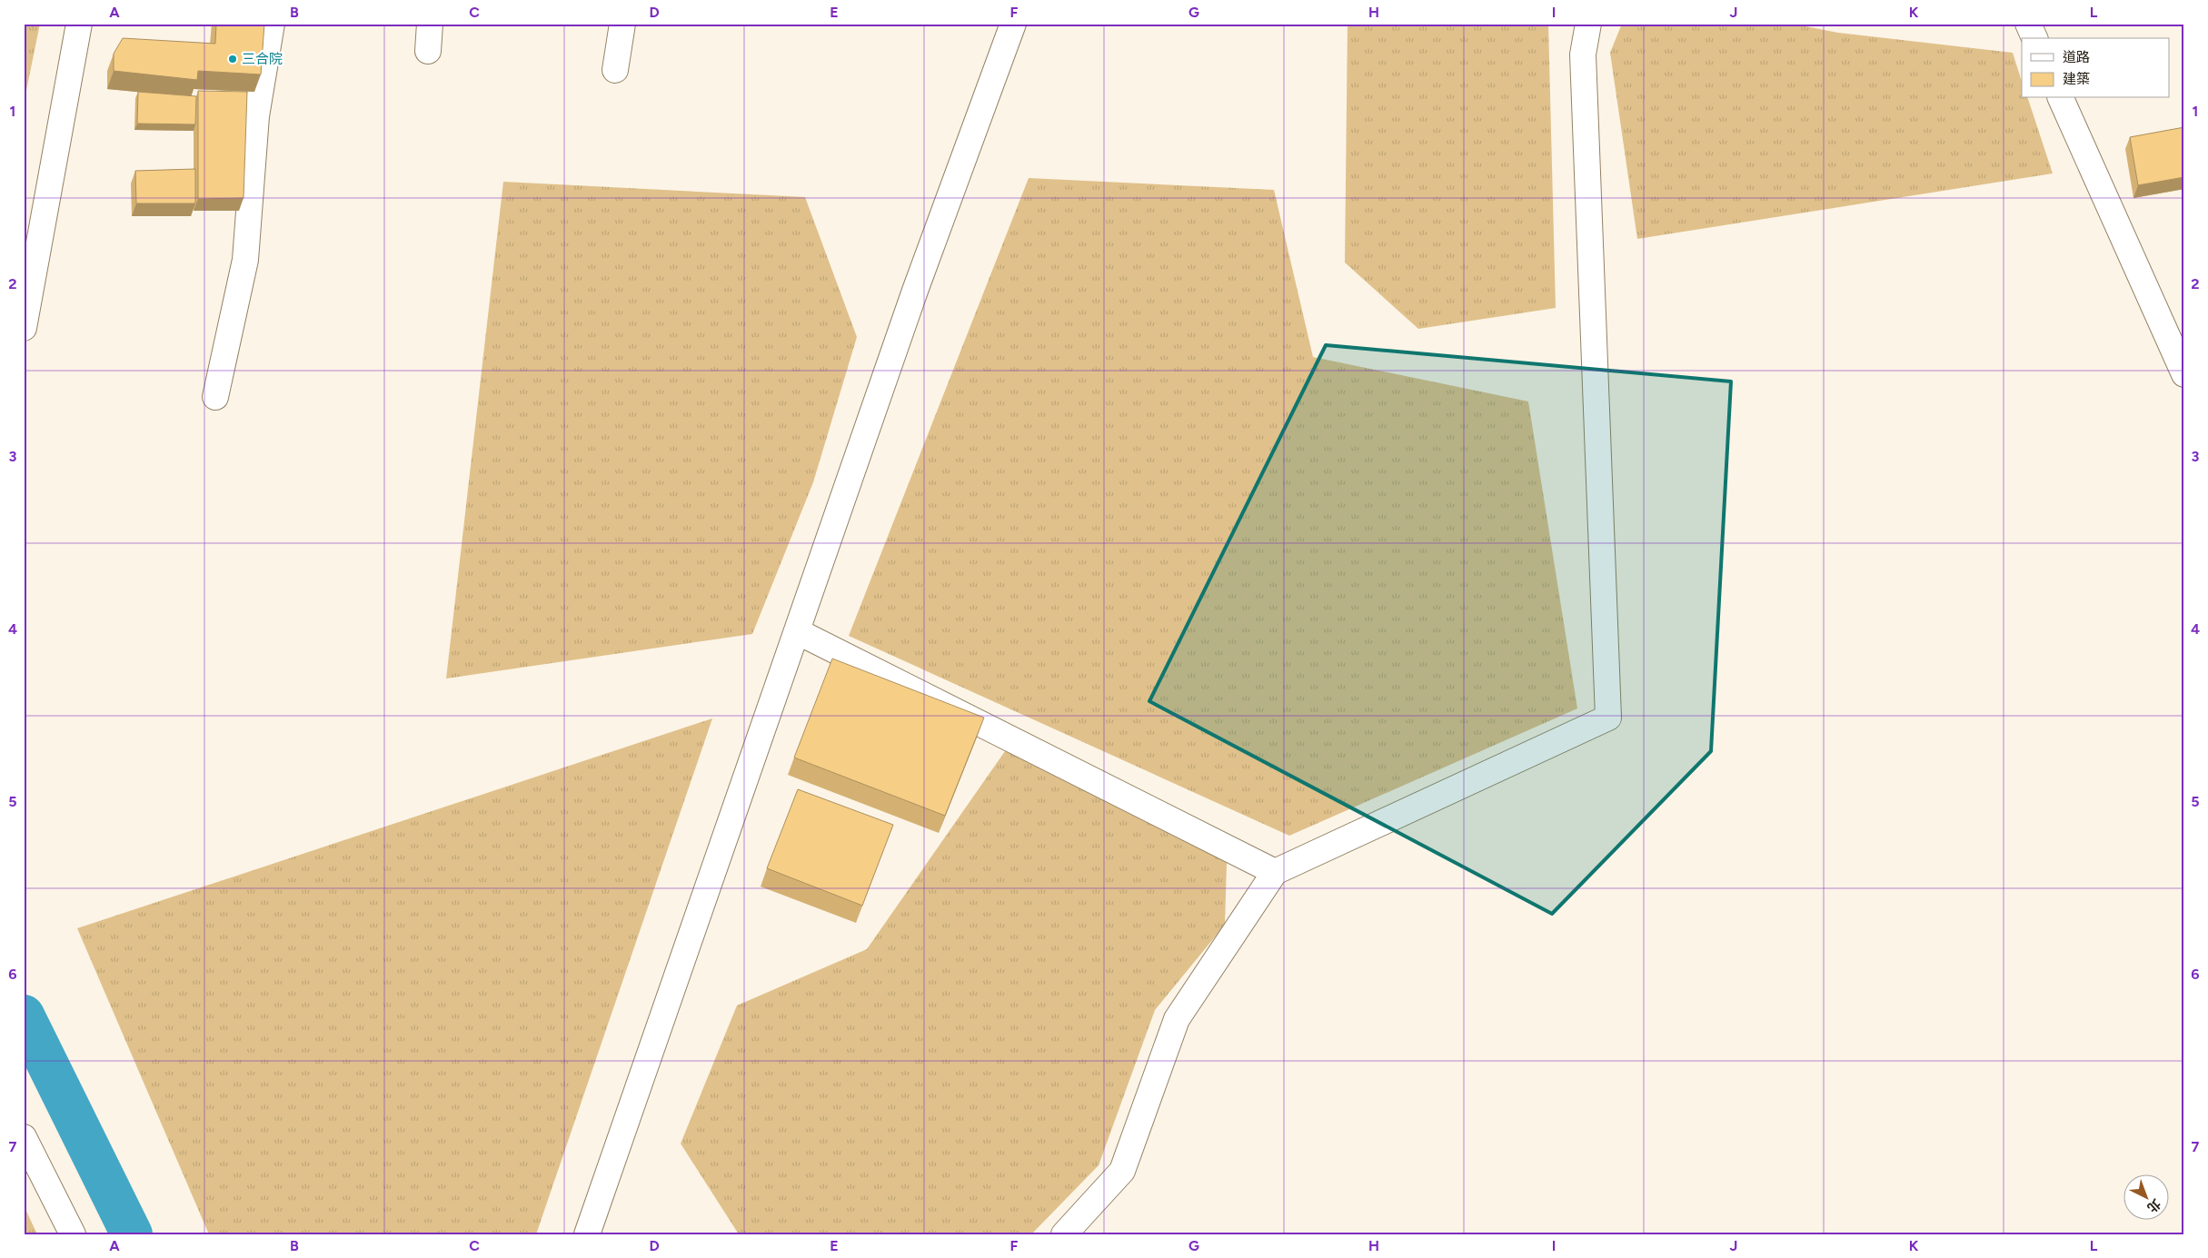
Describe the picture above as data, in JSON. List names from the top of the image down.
{
  "places": ["三合院"],
  "legend": ["道路", "建築"],
  "north": "bottom right",
  "grid": {
    "columns": [
      "A",
      "B",
      "C",
      "D",
      "E",
      "F",
      "G",
      "H",
      "I",
      "J",
      "K",
      "L"
    ],
    "rows": [
      "1",
      "2",
      "3",
      "4",
      "5",
      "6",
      "7"
    ]
  }
}
